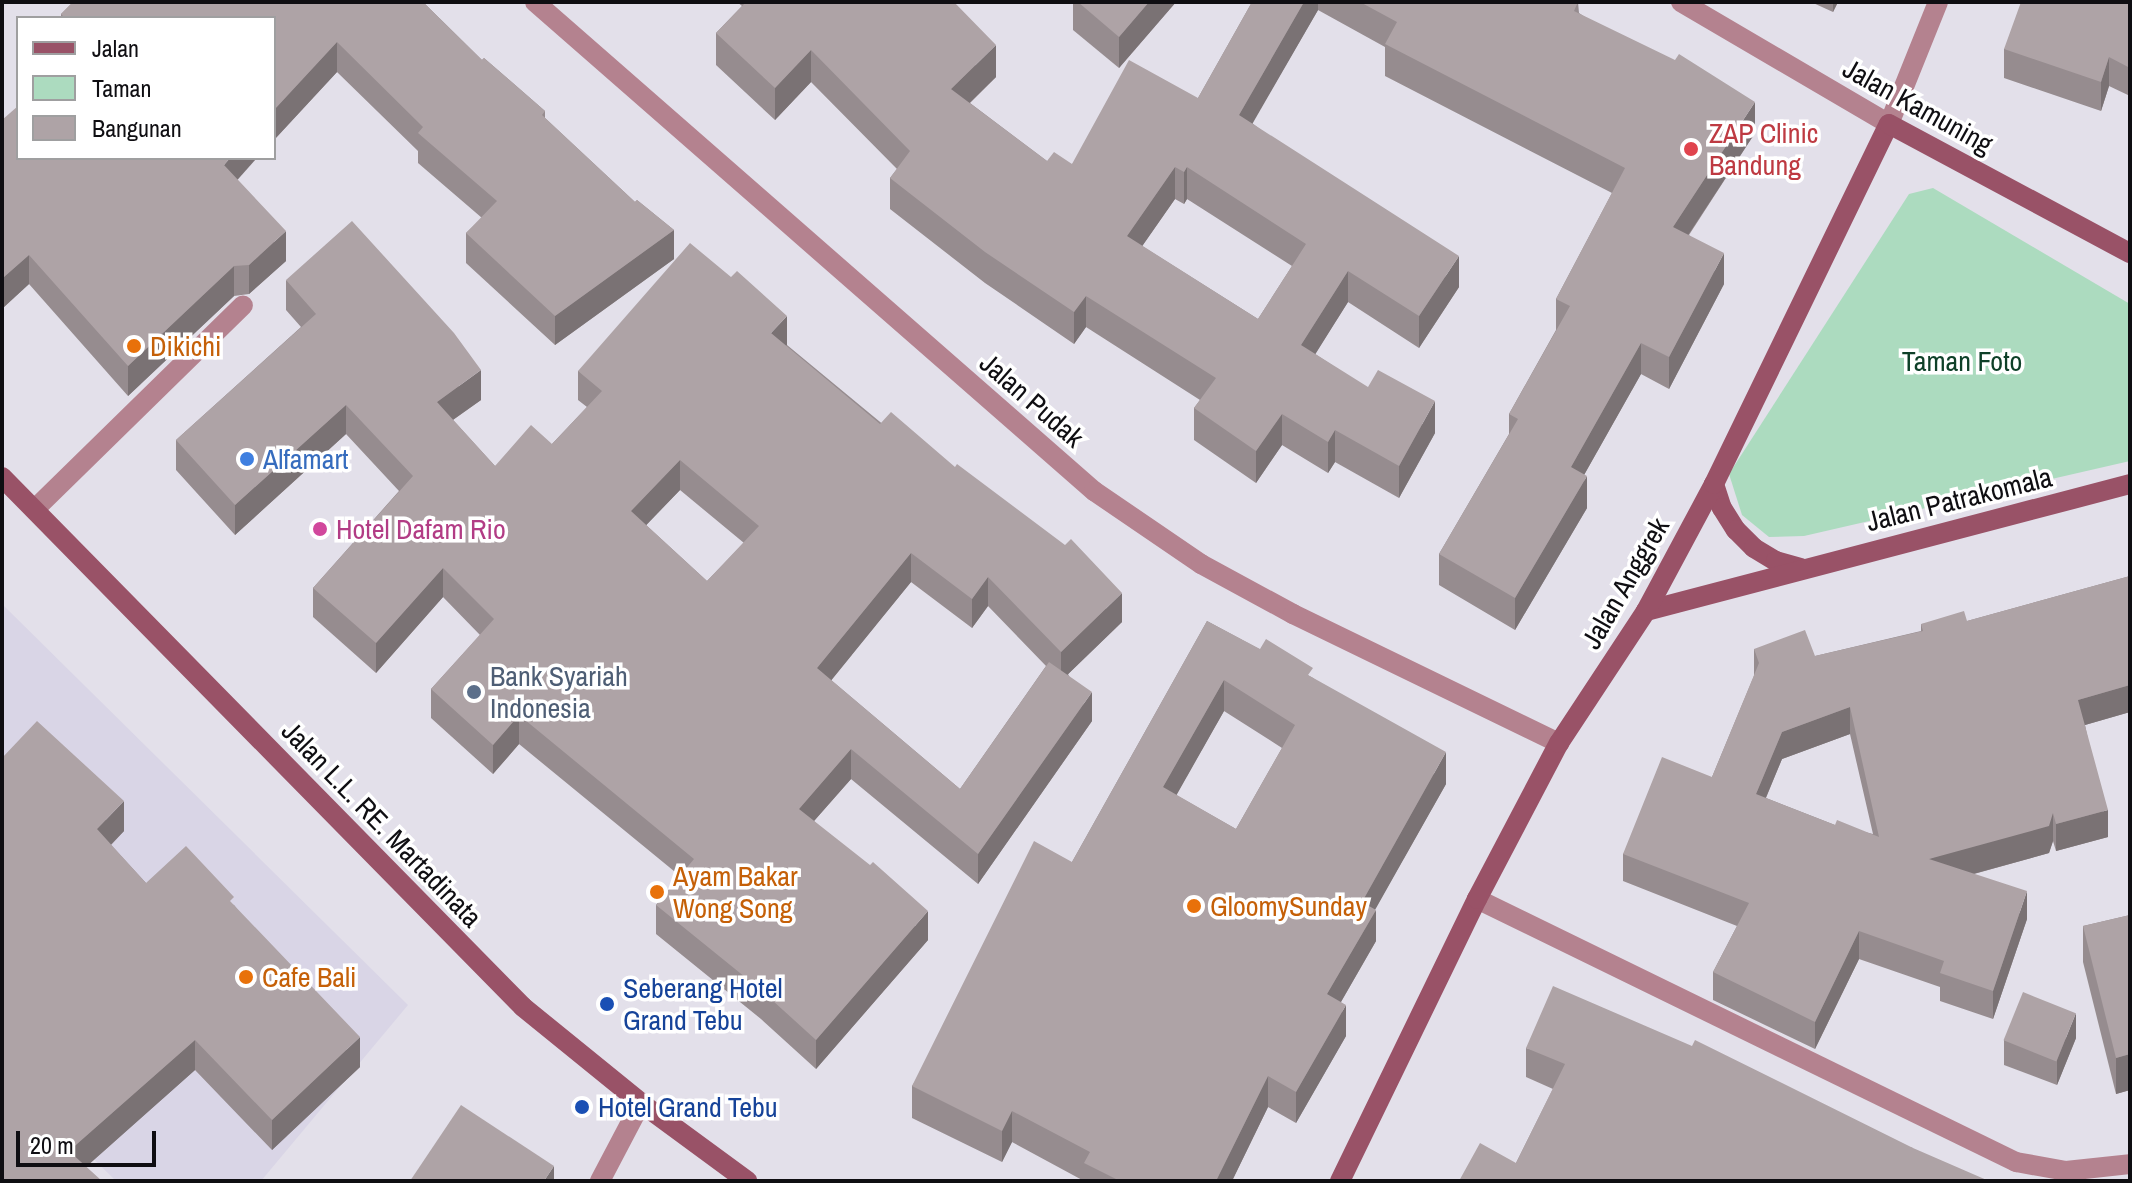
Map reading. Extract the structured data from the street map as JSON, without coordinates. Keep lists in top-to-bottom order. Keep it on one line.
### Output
{"streets":{"street":["Jalan Kamuning","Jalan Pudak","Jalan Patrakomala","Jalan Anggrek","Jalan L.L. RE. Martadinata"]},"crossings":[["Jalan Kamuning","Jalan Anggrek"],["Jalan Pudak","Jalan Anggrek"],["Jalan Patrakomala","Jalan Anggrek"]],"parks":["Taman Foto"],"places":["ZAP Clinic Bandung","Dikichi","Alfamart","Hotel Dafam Rio","Bank Syariah Indonesia","Ayam Bakar Wong Song","GloomySunday","Cafe Bali","Seberang Hotel Grand Tebu","Hotel Grand Tebu"],"legend":["Jalan","Taman","Bangunan"],"scale_bar":"20 m"}
